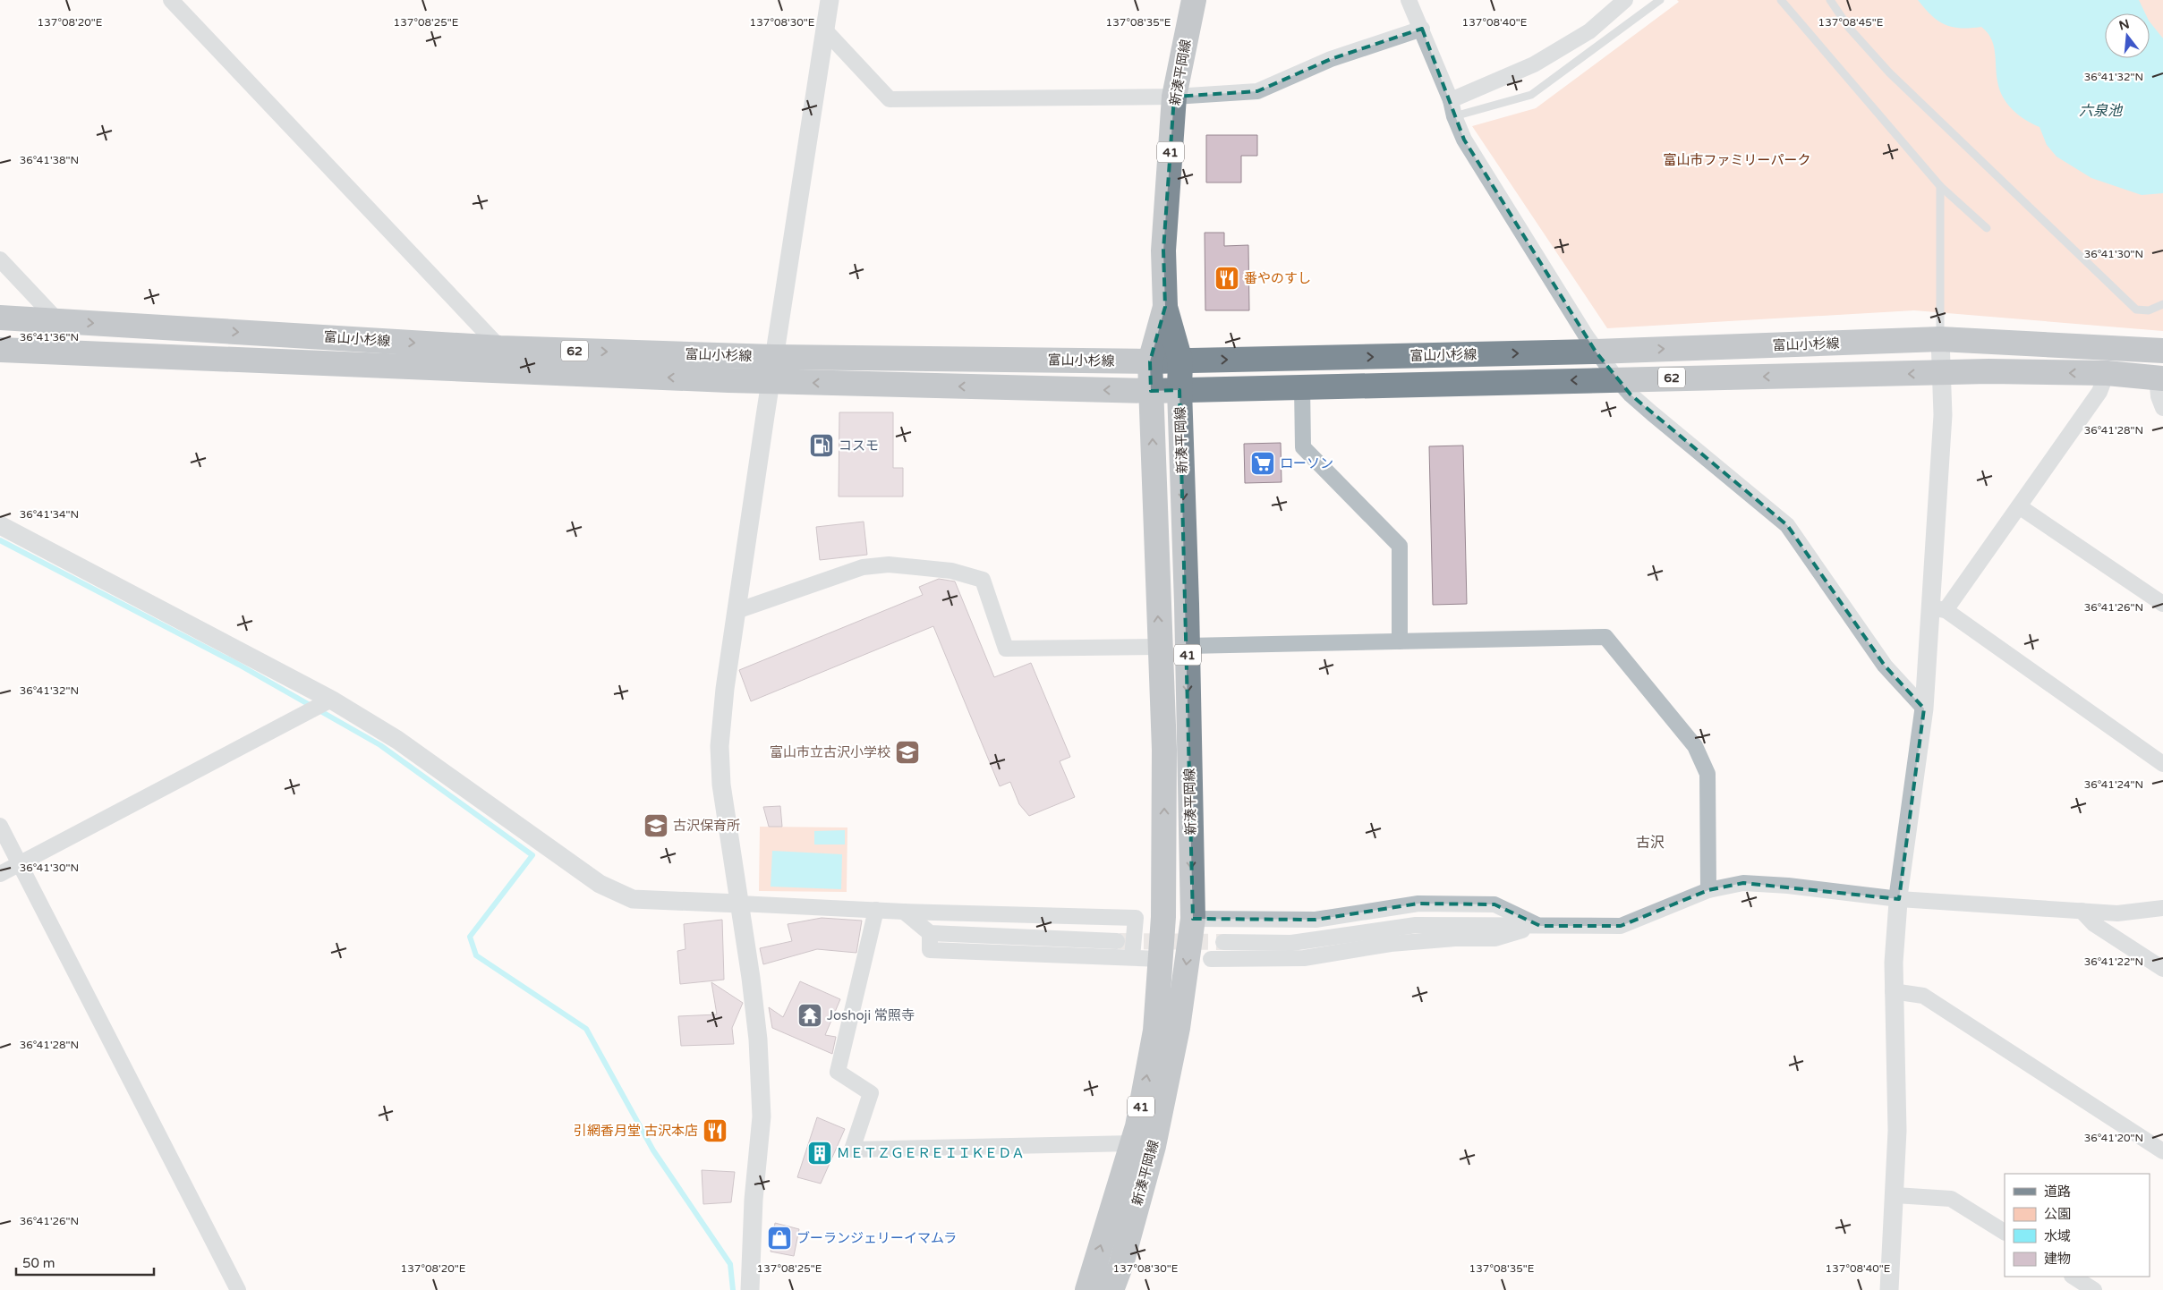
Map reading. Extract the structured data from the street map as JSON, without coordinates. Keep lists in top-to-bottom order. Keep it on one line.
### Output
{"streets":{"main road":["新湊平岡線","41","富山小杉線","62"]},"crossings":[["新湊平岡線","富山小杉線"]],"districts":["古沢"],"water":["六泉池"],"parks":["富山市ファミリーパーク"],"places":{"restaurant":["番やのすし","引網香月堂 古沢本店"],"fuel station":["コスモ"],"supermarket":["ローソン"],"school or university":["富山市立古沢小学校","古沢保育所"],"temple":["Joshoji 常照寺"],"building":["ＭＥＴＺＧＥＲＥＩＩＫＥＤＡ"],"shop":["ブーランジェリーイマムラ"]},"legend":["道路","公園","水域","建物"],"scale_bar":"50 m","north":"top","coordinates":["137°08'20\"E","137°08'25\"E","137°08'30\"E","137°08'35\"E","137°08'40\"E","137°08'45\"E","36°41'32\"N","36°41'38\"N","36°41'30\"N","36°41'36\"N","36°41'28\"N","36°41'34\"N","36°41'26\"N","36°41'24\"N","36°41'22\"N","36°41'20\"N"]}
